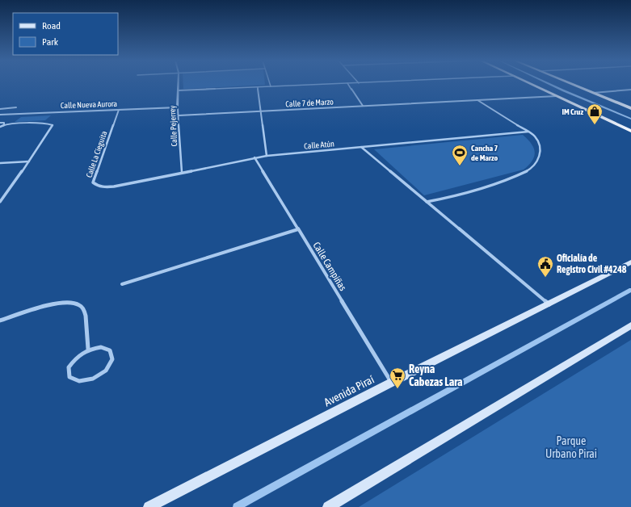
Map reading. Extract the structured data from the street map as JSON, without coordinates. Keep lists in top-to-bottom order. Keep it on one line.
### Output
{"streets":{"main road":["Avenida Piraí"],"street":["Calle 7 de Marzo","Calle Nueva Aurora","Calle Pejerrey","Calle Atún","Calle La Cieguita","Calle Campiñas"]},"crossings":[["Calle 7 de Marzo","Calle Pejerrey"],["Calle Nueva Aurora","Calle Pejerrey"],["Calle Nueva Aurora","Calle La Cieguita"],["Calle Pejerrey","Calle Atún"],["Calle Atún","Calle La Cieguita"],["Calle Atún","Calle Campiñas"],["Calle Campiñas","Avenida Piraí"]],"parks":["Parque Urbano Pirai"],"places":{"shop":["IM Cruz"],"sports":["Cancha 7 de Marzo"],"public building":["Oficialía de Registro Civil #4248"],"supermarket":["Reyna Cabezas Lara"]},"legend":["Road","Park"]}
